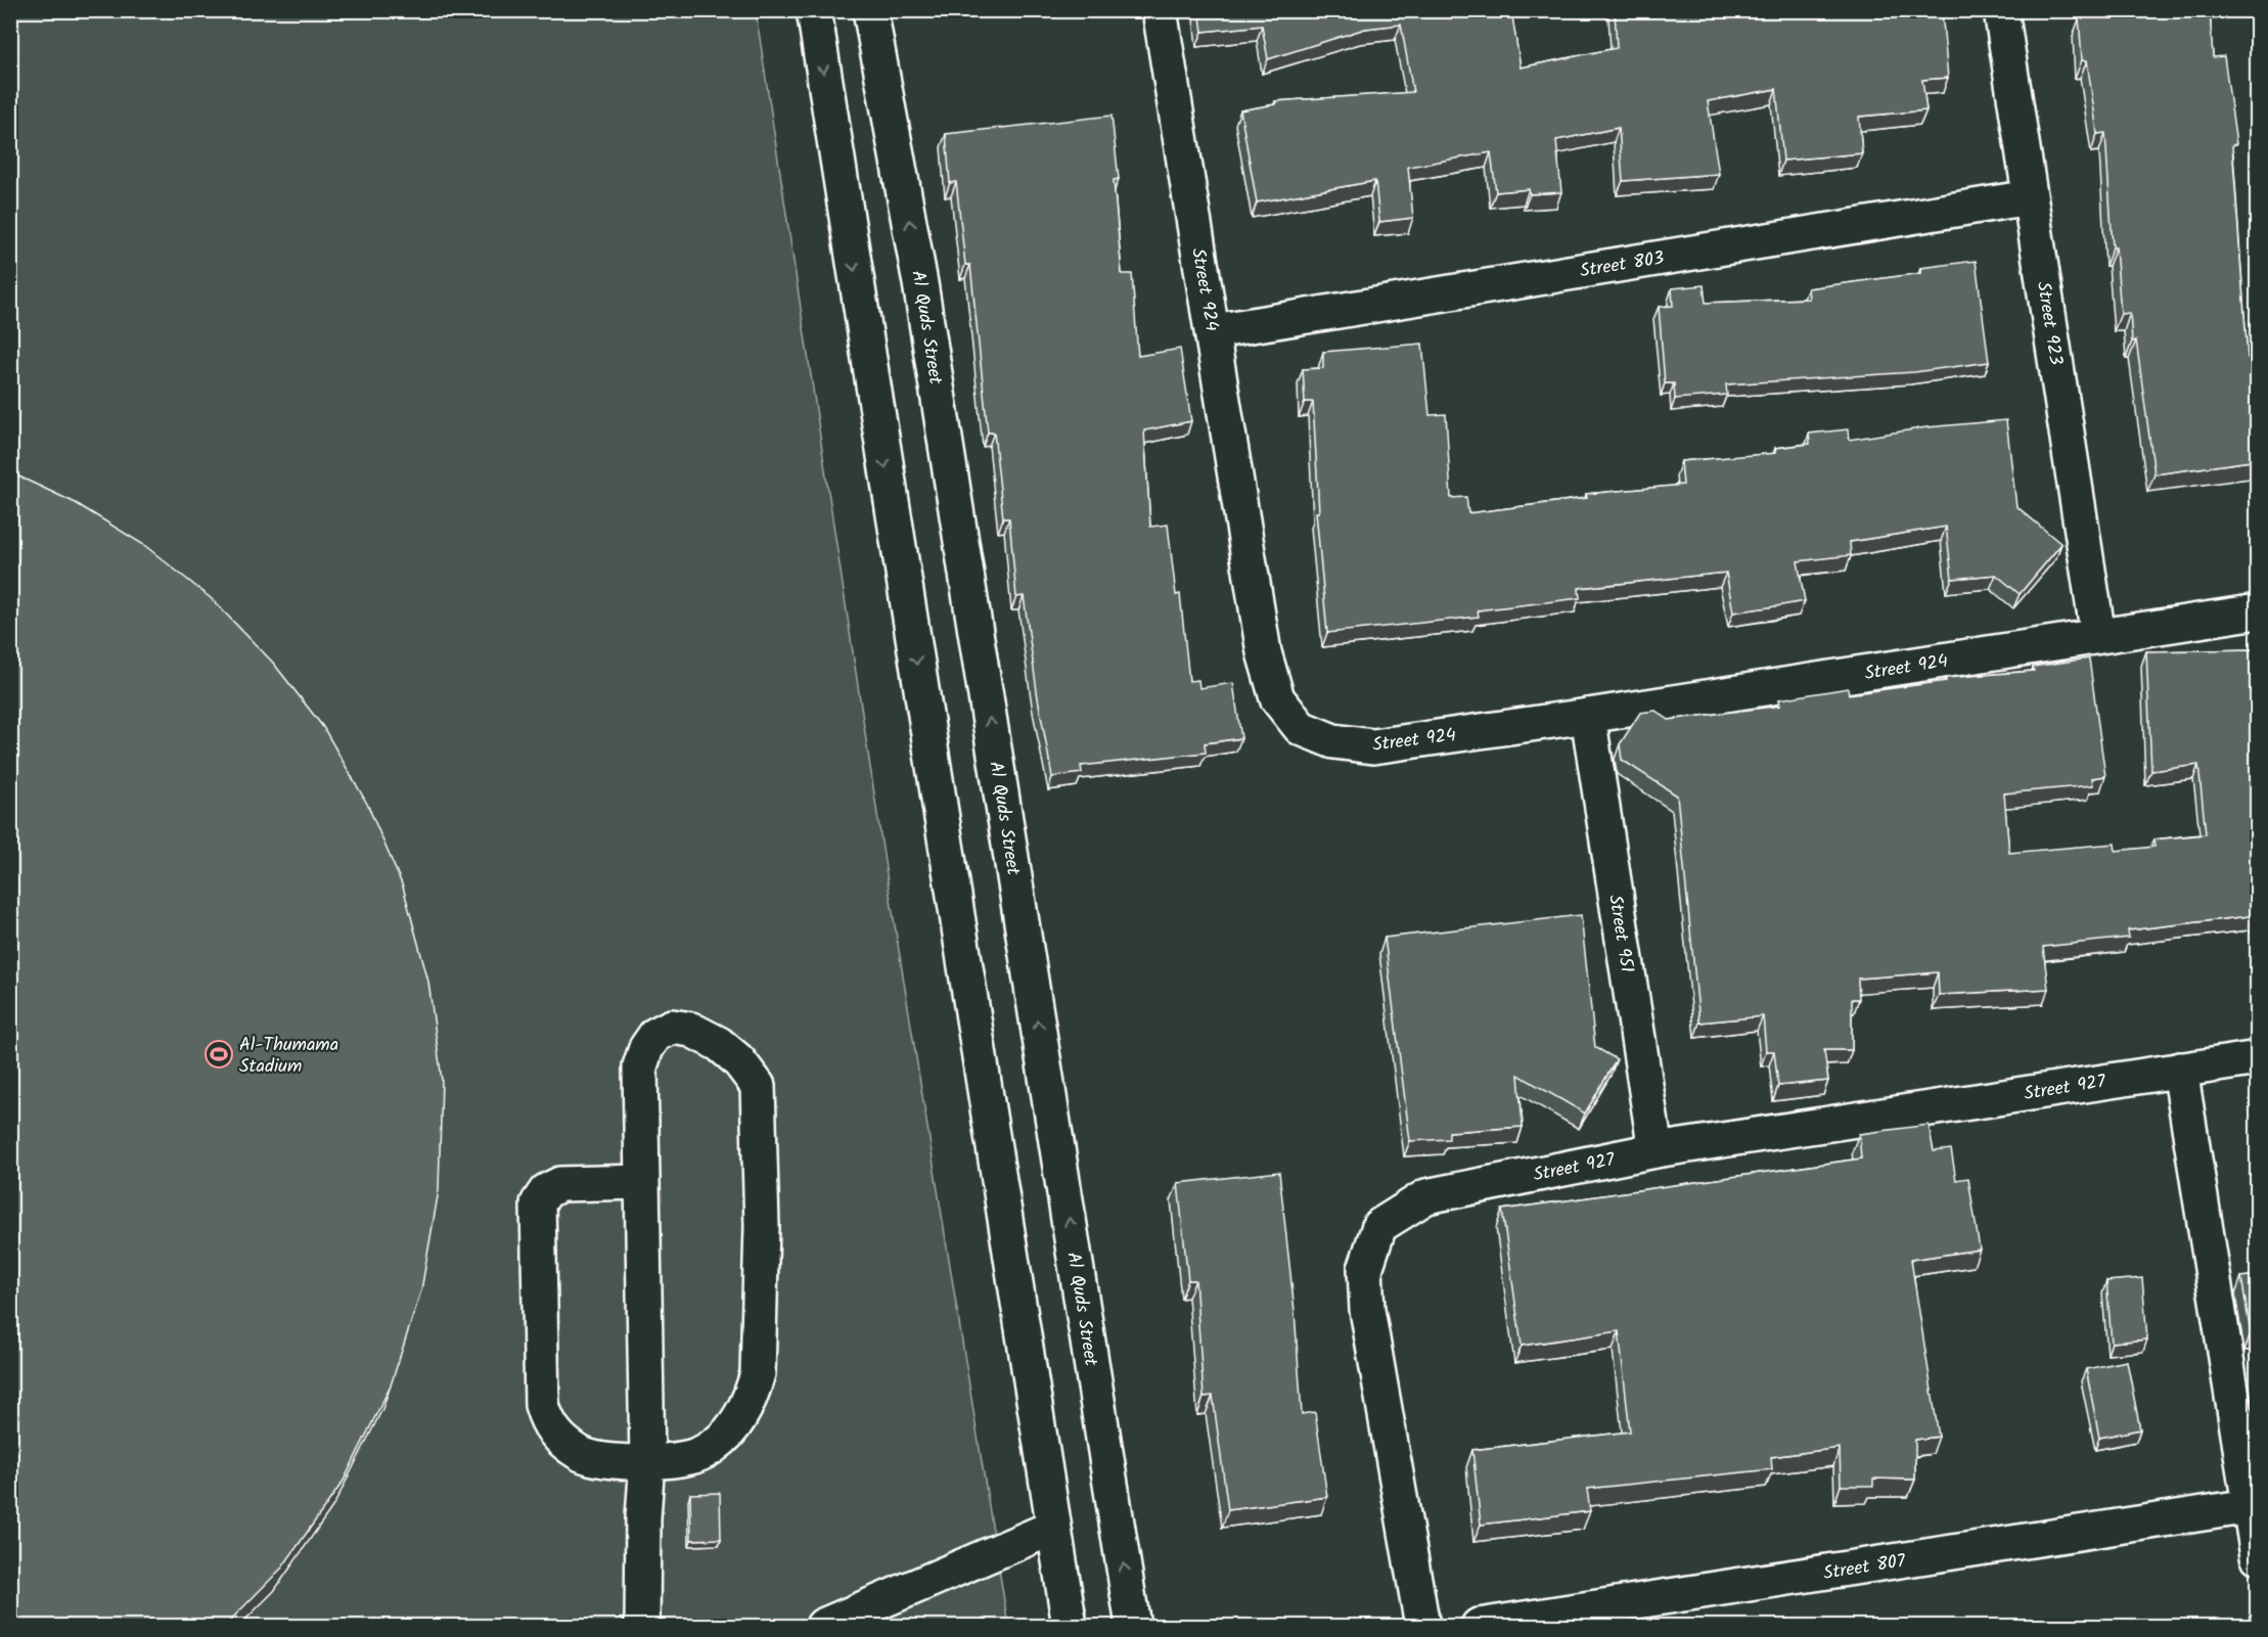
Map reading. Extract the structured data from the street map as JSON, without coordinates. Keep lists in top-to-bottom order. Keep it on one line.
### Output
{"streets":{"street":["Street 803","Street 924","Street 923","Al Quds Street","Street 951","Street 927","Street 807"]},"crossings":[["Street 803","Street 924"],["Street 803","Street 923"],["Street 924","Street 923"],["Street 924","Street 951"],["Street 951","Street 927"]],"places":{"sports":["Al-Thumama Stadium"]}}
